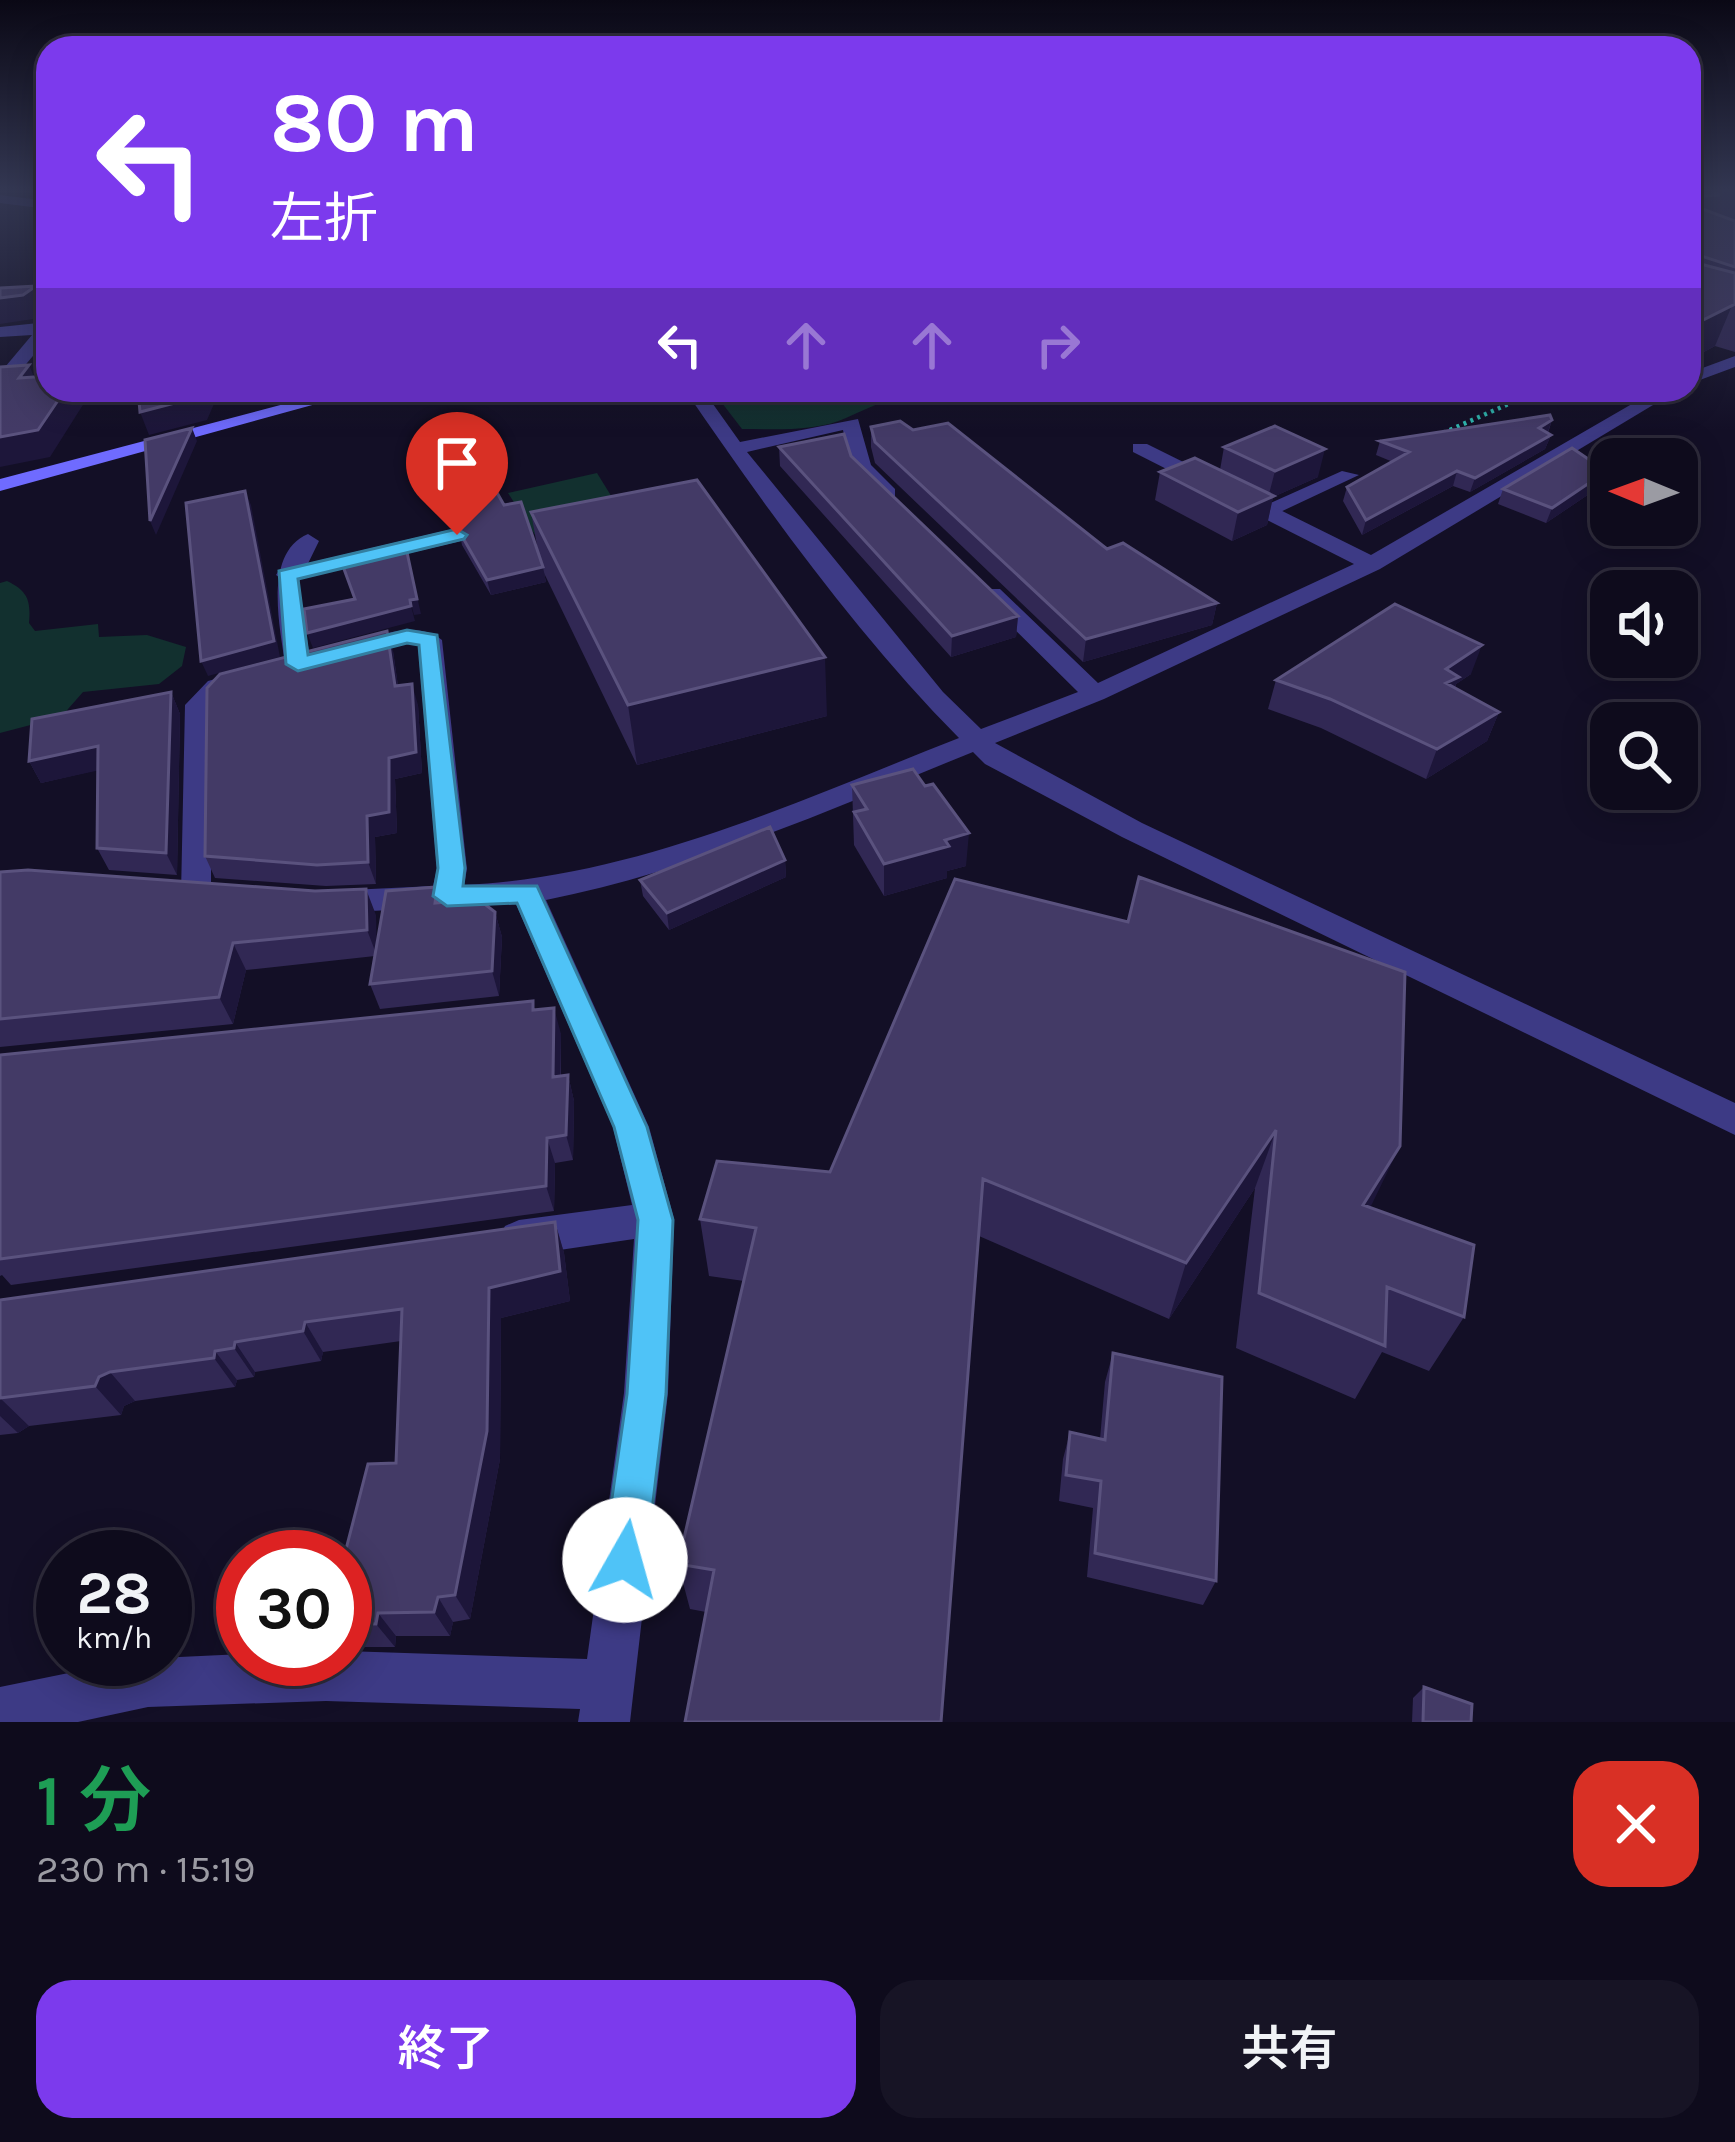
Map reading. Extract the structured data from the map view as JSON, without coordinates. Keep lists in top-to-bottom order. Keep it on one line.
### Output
{"north":"left","page":{"turn":["80 m","左折"],"speed":"28 km/h","limit":"30","heading":["1 分","230 m · 15:19"],"buttons":["終了","共有"]}}
